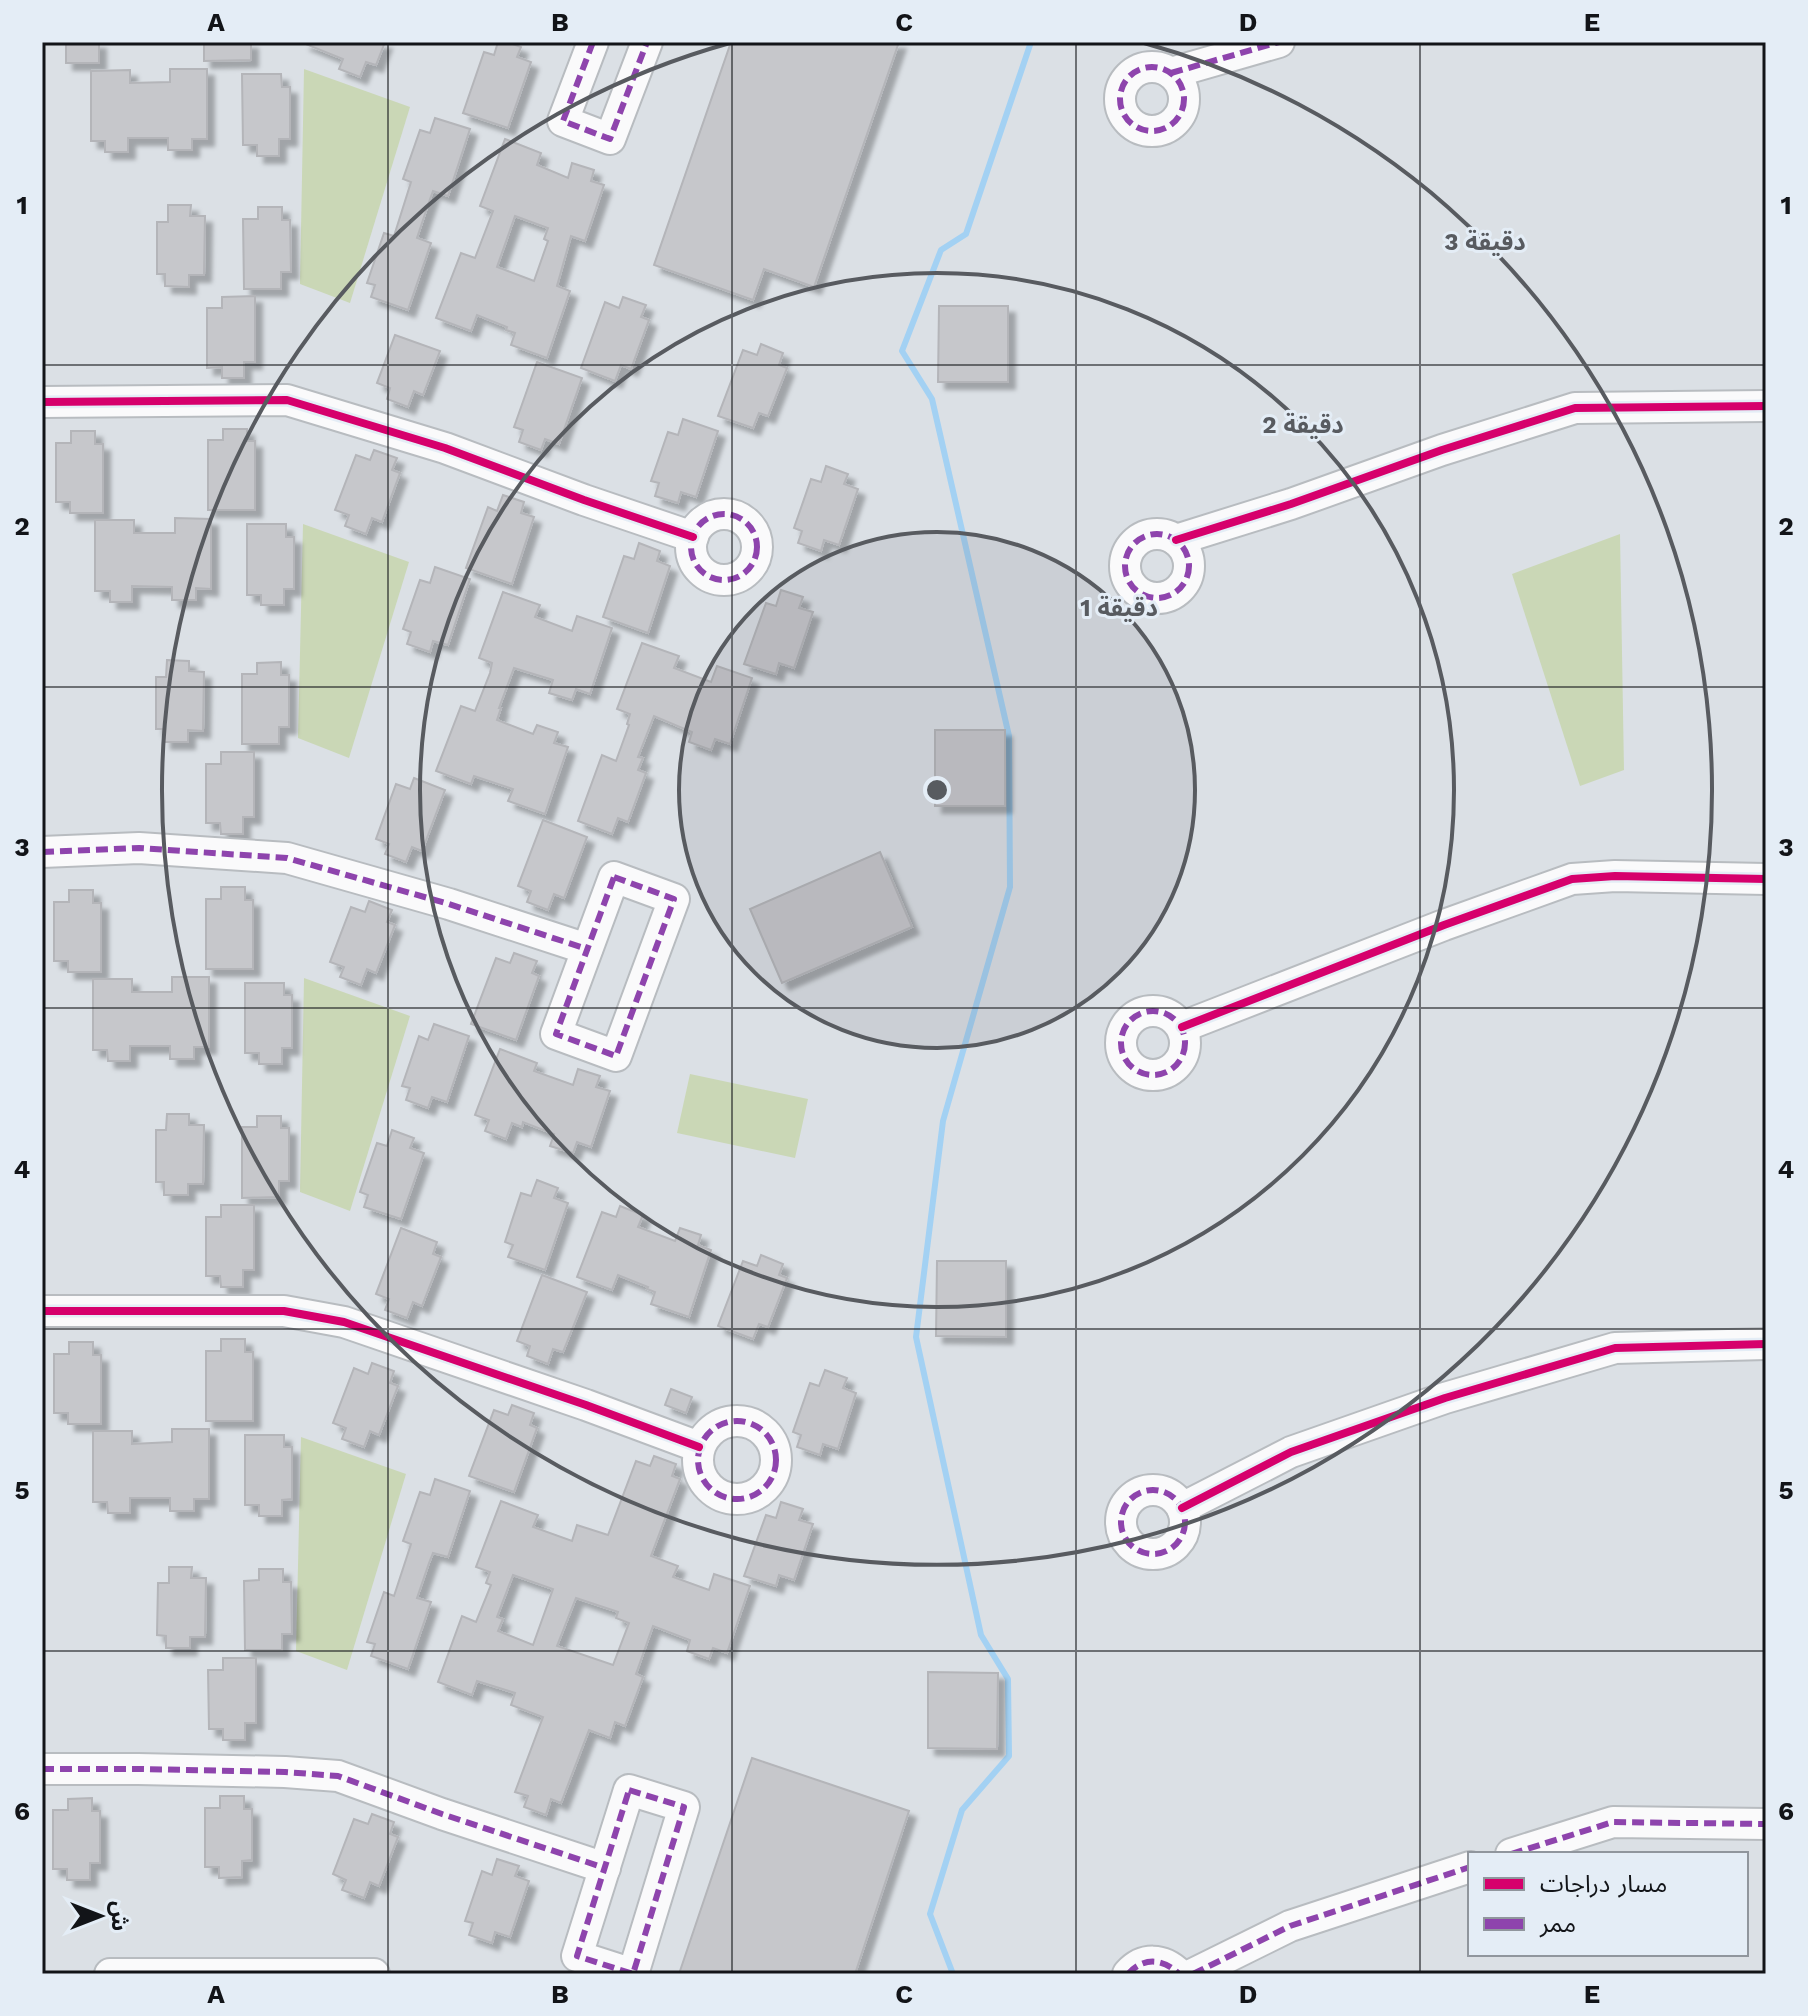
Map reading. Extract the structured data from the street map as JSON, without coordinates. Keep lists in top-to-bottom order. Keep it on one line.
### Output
{"legend":["مسار دراجات","ممر"],"north":"right","grid":{"columns":["A","B","C","D","E"],"rows":["1","2","3","4","5","6"]},"rings":["3 دقيقة","2 دقيقة","1 دقيقة"]}
